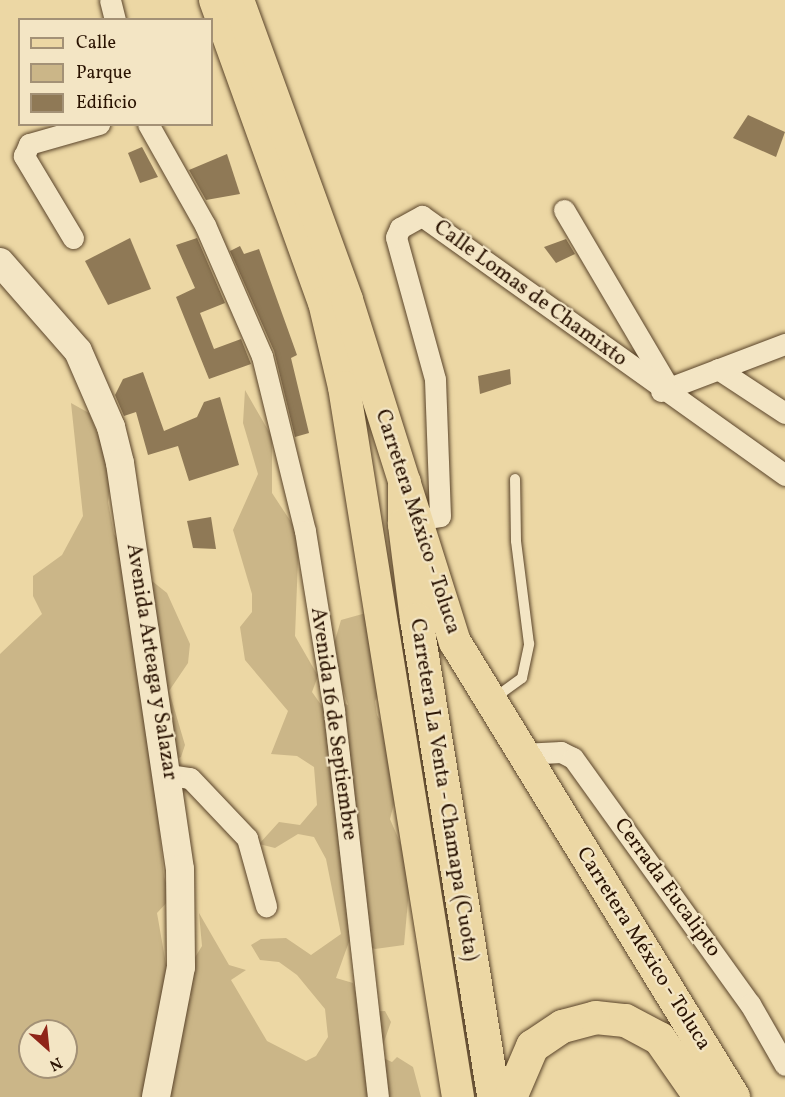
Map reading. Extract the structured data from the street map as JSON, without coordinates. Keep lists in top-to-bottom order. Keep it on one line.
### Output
{"streets":{"highway":["Carretera La Venta - Chamapa (Cuota)"],"main road":["Carretera México - Toluca"],"street":["Calle Lomas de Chamixto","Avenida Arteaga y Salazar","Avenida 16 de Septiembre","Cerrada Eucalipto"]},"crossings":[["Calle Lomas de Chamixto","Carretera México - Toluca"],["Carretera México - Toluca","Carretera La Venta - Chamapa (Cuota)"],["Carretera México - Toluca","Cerrada Eucalipto"]],"legend":["Calle","Parque","Edificio"],"north":"bottom right"}
